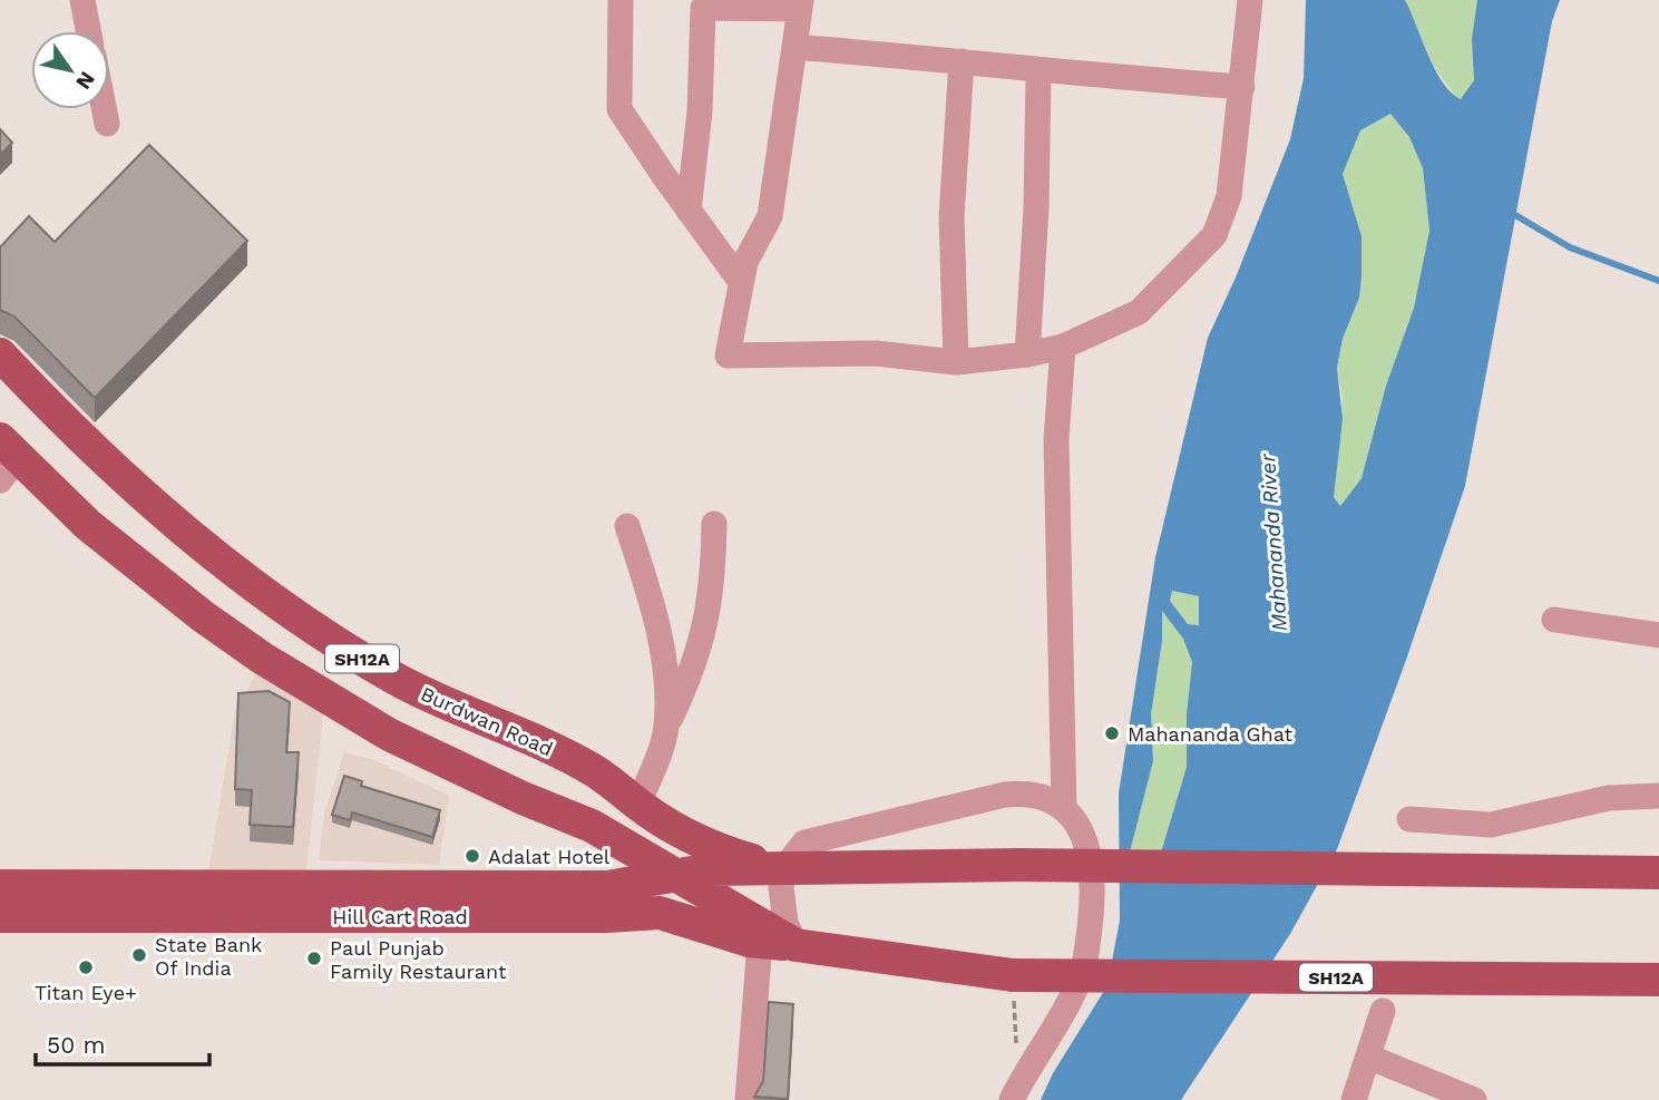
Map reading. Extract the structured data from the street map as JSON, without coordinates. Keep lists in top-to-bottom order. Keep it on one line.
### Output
{"streets":{"main road":["SH12A","Burdwan Road","Hill Cart Road"]},"crossings":[["SH12A","Hill Cart Road"],["Burdwan Road","Hill Cart Road"]],"water":["Mahananda River"],"places":["Mahananda Ghat","Adalat Hotel","State Bank Of India","Paul Punjab Family Restaurant","Titan Eye+"],"scale_bar":"50 m","north":"bottom right"}
